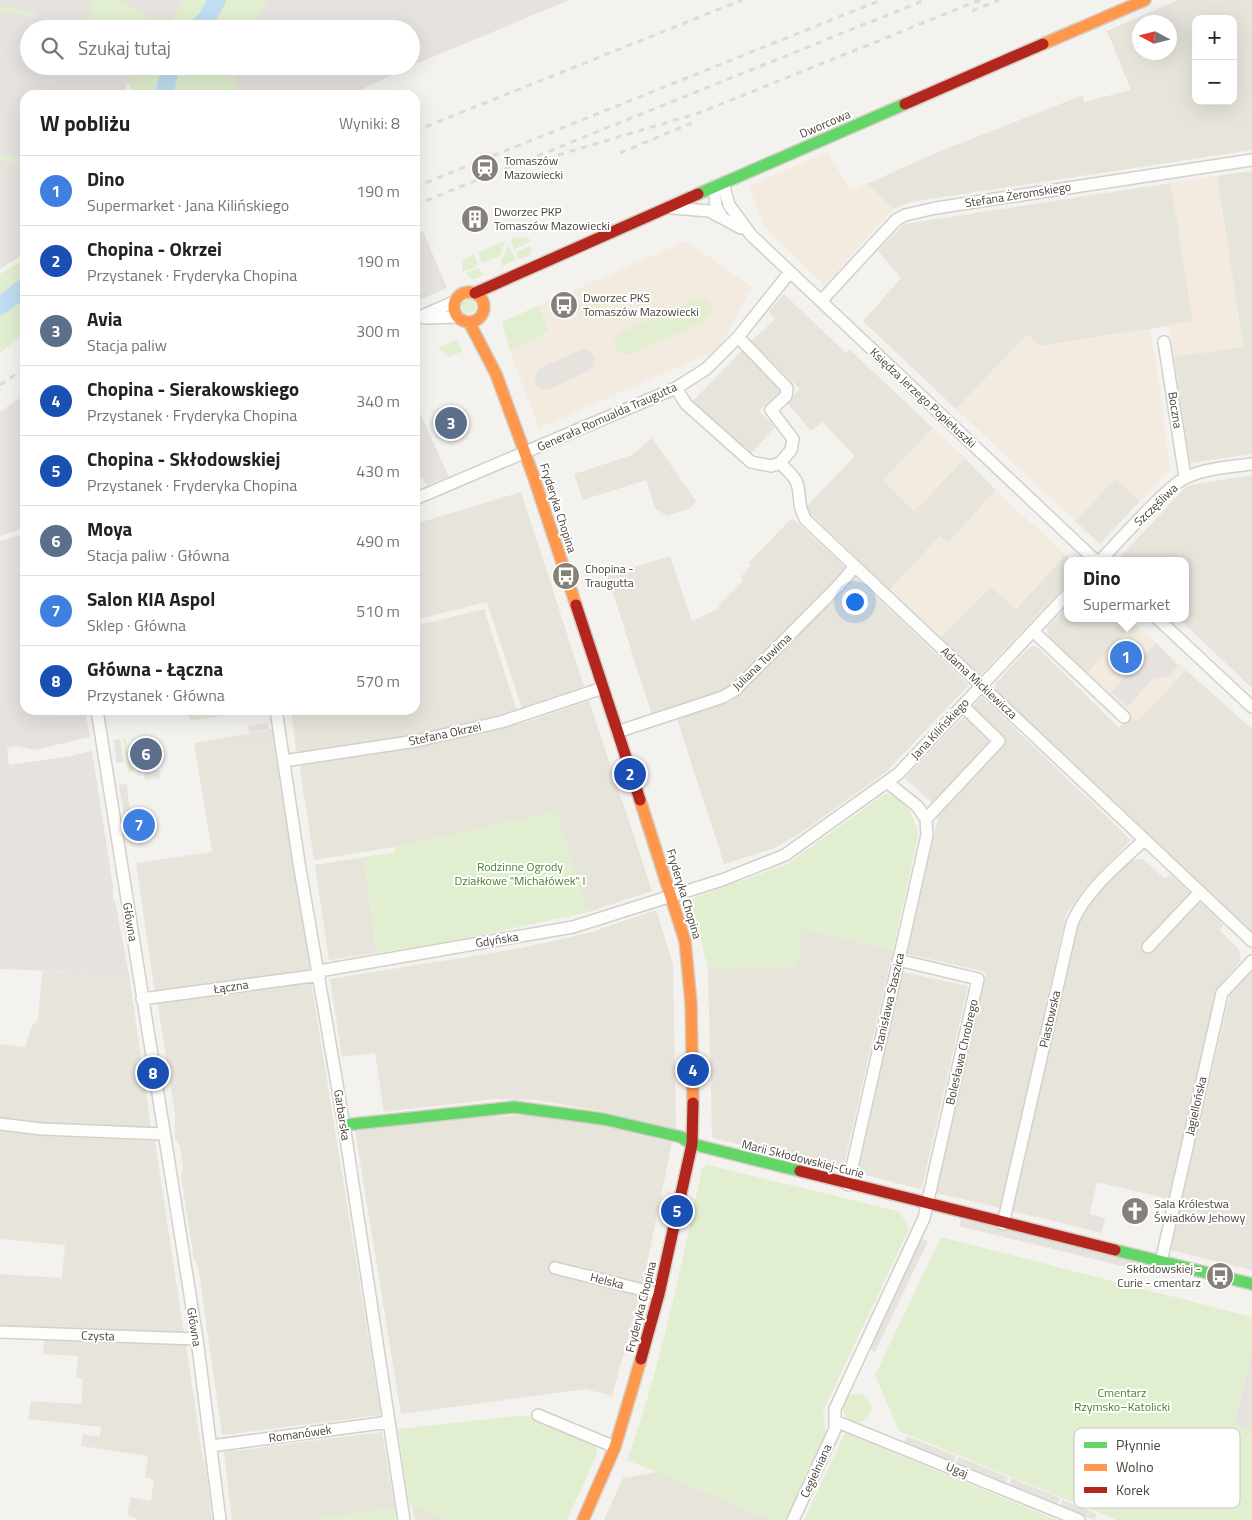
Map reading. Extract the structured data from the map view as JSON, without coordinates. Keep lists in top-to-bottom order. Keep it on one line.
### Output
{"streets":{"street":["Dworcowa","Stefana Żeromskiego","Księdza Jerzego Popiełuszki","Boczna","Generała Romualda Traugutta","Szczęśliwa","Fryderyka Chopina","Juliana Tuwima","Adama Mickiewicza","Jana Kilińskiego","Stefana Okrzei","Główna","Gdyńska","Łączna","Stanisława Staszica","Piastowska","Bolesława Chrobrego","Jagiellońska","Garbarska","Marii Skłodowskiej-Curie","Helska","Czysta","Romanówek","Ugaj","Cegielniana"]},"crossings":[["Dworcowa","Księdza Jerzego Popiełuszki"],["Dworcowa","Fryderyka Chopina"],["Stefana Żeromskiego","Księdza Jerzego Popiełuszki"],["Księdza Jerzego Popiełuszki","Generała Romualda Traugutta"],["Boczna","Szczęśliwa"],["Generała Romualda Traugutta","Fryderyka Chopina"],["Fryderyka Chopina","Juliana Tuwima"],["Fryderyka Chopina","Jana Kilińskiego"],["Fryderyka Chopina","Stefana Okrzei"],["Fryderyka Chopina","Gdyńska"],["Fryderyka Chopina","Marii Skłodowskiej-Curie"],["Fryderyka Chopina","Helska"],["Juliana Tuwima","Adama Mickiewicza"],["Adama Mickiewicza","Jana Kilińskiego"],["Adama Mickiewicza","Piastowska"],["Jana Kilińskiego","Gdyńska"],["Stefana Okrzei","Garbarska"],["Główna","Łączna"],["Główna","Czysta"],["Główna","Romanówek"],["Gdyńska","Łączna"],["Gdyńska","Garbarska"],["Łączna","Garbarska"],["Stanisława Staszica","Bolesława Chrobrego"],["Stanisława Staszica","Marii Skłodowskiej-Curie"],["Piastowska","Marii Skłodowskiej-Curie"],["Bolesława Chrobrego","Marii Skłodowskiej-Curie"],["Bolesława Chrobrego","Cegielniana"],["Jagiellońska","Marii Skłodowskiej-Curie"],["Garbarska","Marii Skłodowskiej-Curie"],["Garbarska","Romanówek"],["Marii Skłodowskiej-Curie","Cegielniana"],["Ugaj","Cegielniana"]],"parks":["Rodzinne Ogrody Działkowe \"Michałówek\" I","Cmentarz Rzymsko–Katolicki"],"places":{"station":["Tomaszów Mazowiecki"],"building":["Dworzec PKP Tomaszów Mazowiecki"],"bus stop":["Dworzec PKS Tomaszów Mazowiecki","Chopina - Traugutta","Skłodowskiej - Curie - cmentarz"],"church":["Sala Królestwa Świadków Jehowy"]},"legend":["Płynnie","Wolno","Korek"],"north":"left","page":{"map_buttons":["+","−"],"search":"Szukaj tutaj","heading":["W pobliżu","Wyniki: 8"],"list":[{"mark":"1","name":"Dino","note":"Supermarket · Jana Kilińskiego","value":"190 m"},{"mark":"2","name":"Chopina - Okrzei","note":"Przystanek · Fryderyka Chopina","value":"190 m"},{"mark":"3","name":"Avia","note":"Stacja paliw","value":"300 m"},{"mark":"4","name":"Chopina - Sierakowskiego","note":"Przystanek · Fryderyka Chopina","value":"340 m"},{"mark":"5","name":"Chopina - Skłodowskiej","note":"Przystanek · Fryderyka Chopina","value":"430 m"},{"mark":"6","name":"Moya","note":"Stacja paliw · Główna","value":"490 m"},{"mark":"7","name":"Salon KIA Aspol","note":"Sklep · Główna","value":"510 m"},{"mark":"8","name":"Główna - Łączna","note":"Przystanek · Główna","value":"570 m"}],"pins":["3","1","6","2","7","4","8","5"],"popup":["Dino","Supermarket"]}}
